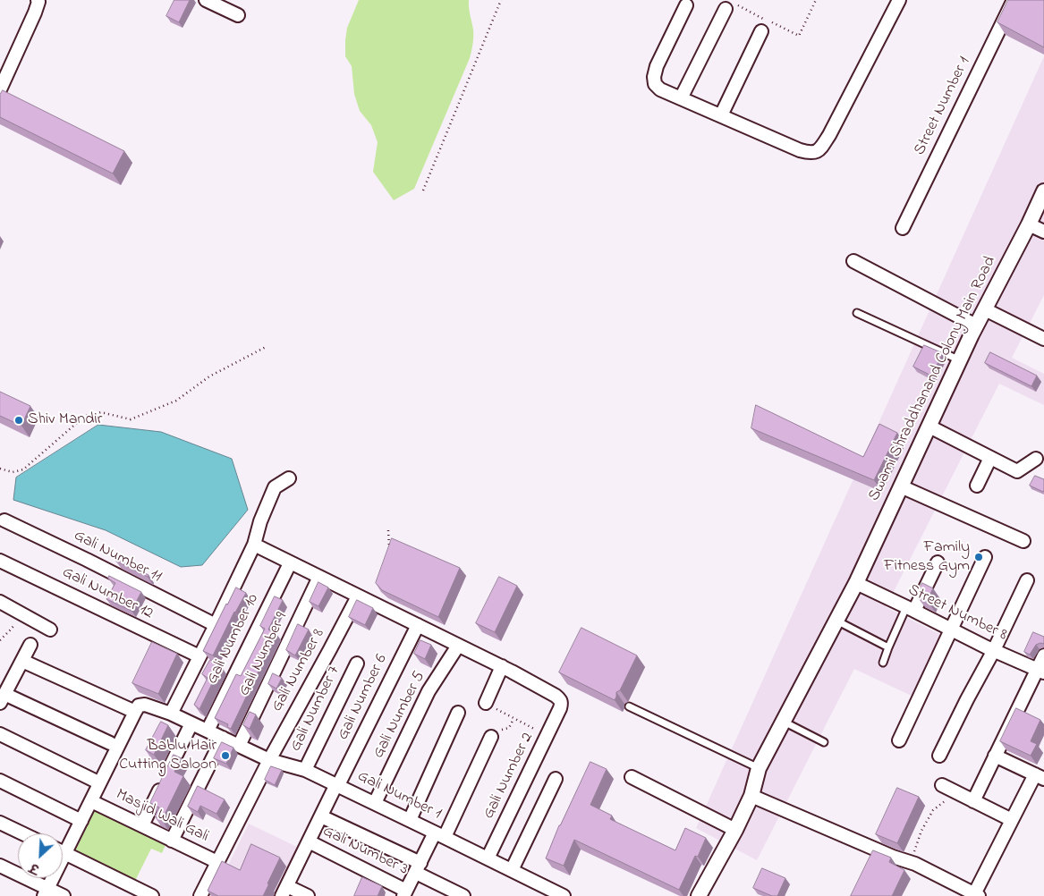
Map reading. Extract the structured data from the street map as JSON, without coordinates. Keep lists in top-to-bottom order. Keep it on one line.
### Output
{"streets":{"street":["Street Number 1","Swami Shraddhanand Colony Main Road","Gali Number 11","Gali Number 12","Street Number 8","Gali Number 10","Gali Number 9","Gali Number 8","Gali Number 6","Gali Number 7","Gali Number 5","Gali Number 2","Gali Number 1","Masjid Wali Gali","Gali Number 3"]},"crossings":[["Swami Shraddhanand Colony Main Road","Street Number 8"],["Gali Number 10","Gali Number 1"],["Gali Number 9","Gali Number 1"],["Gali Number 8","Gali Number 1"],["Gali Number 8","Masjid Wali Gali"],["Gali Number 6","Gali Number 1"],["Gali Number 6","Gali Number 3"],["Gali Number 7","Gali Number 1"],["Gali Number 5","Gali Number 1"],["Gali Number 2","Gali Number 1"]],"places":["Shiv Mandir","Family Fitness Gym","Bablu Hair Cutting Saloon"],"north":"bottom left"}
